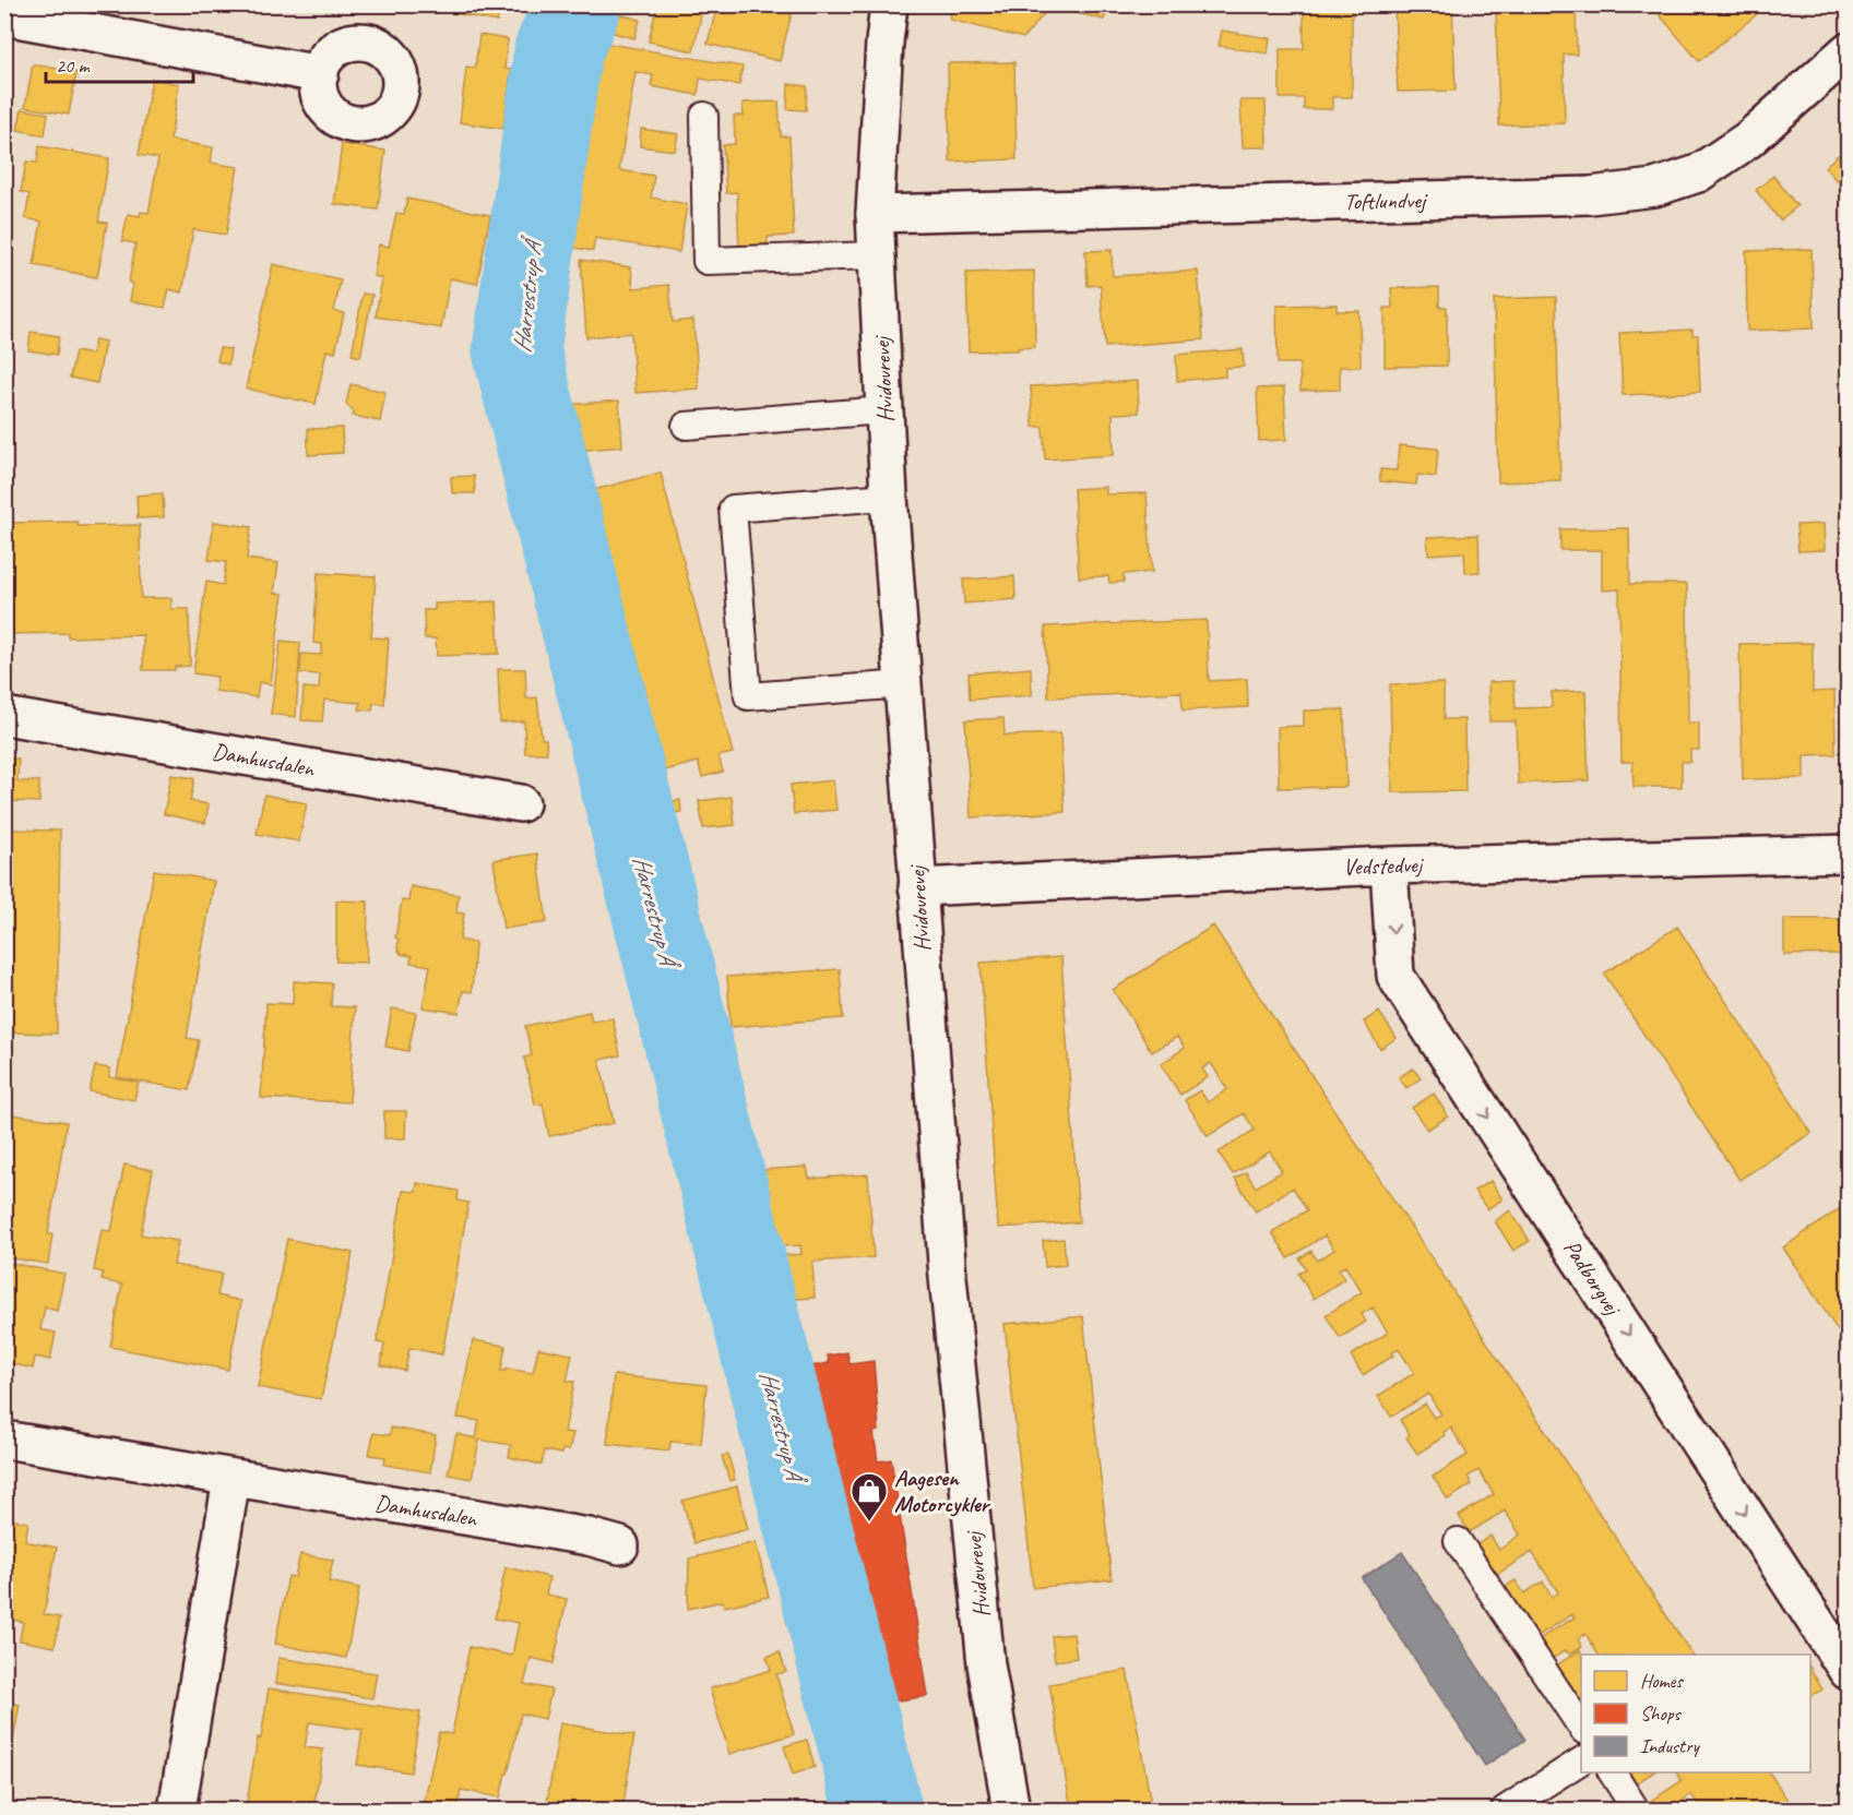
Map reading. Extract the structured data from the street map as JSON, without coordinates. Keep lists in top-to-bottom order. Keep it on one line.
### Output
{"streets":{"street":["Toftlundvej","Hvidovrevej","Damhusdalen","Vedstedvej","Padborgvej"]},"crossings":[["Toftlundvej","Hvidovrevej"],["Hvidovrevej","Vedstedvej"],["Vedstedvej","Padborgvej"]],"one_way":["Padborgvej"],"water":["Harrestrup Å"],"places":{"shop":["Aagesen Motorcykler"]},"legend":["Homes","Shops","Industry"],"scale_bar":"20 m"}
